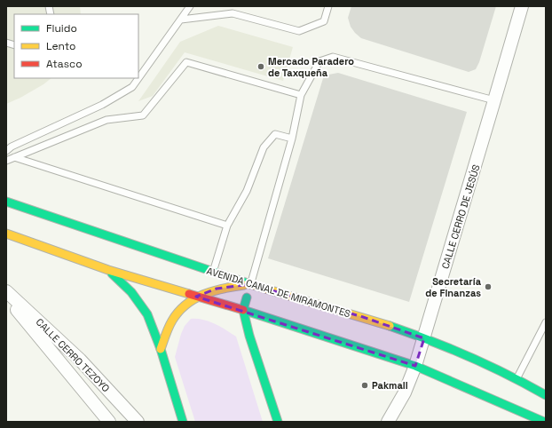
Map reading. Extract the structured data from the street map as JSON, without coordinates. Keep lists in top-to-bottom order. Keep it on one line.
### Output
{"streets":{"main road":["AVENIDA CANAL DE MIRAMONTES"],"street":["CALLE CERRO DE JESÚS","CALLE CERRO TEZOYO"]},"crossings":[["CALLE CERRO DE JESÚS","AVENIDA CANAL DE MIRAMONTES"]],"places":["Mercado Paradero de Taxqueña","Secretaría de Finanzas","Pakmail"],"legend":["Fluido","Lento","Atasco"]}
